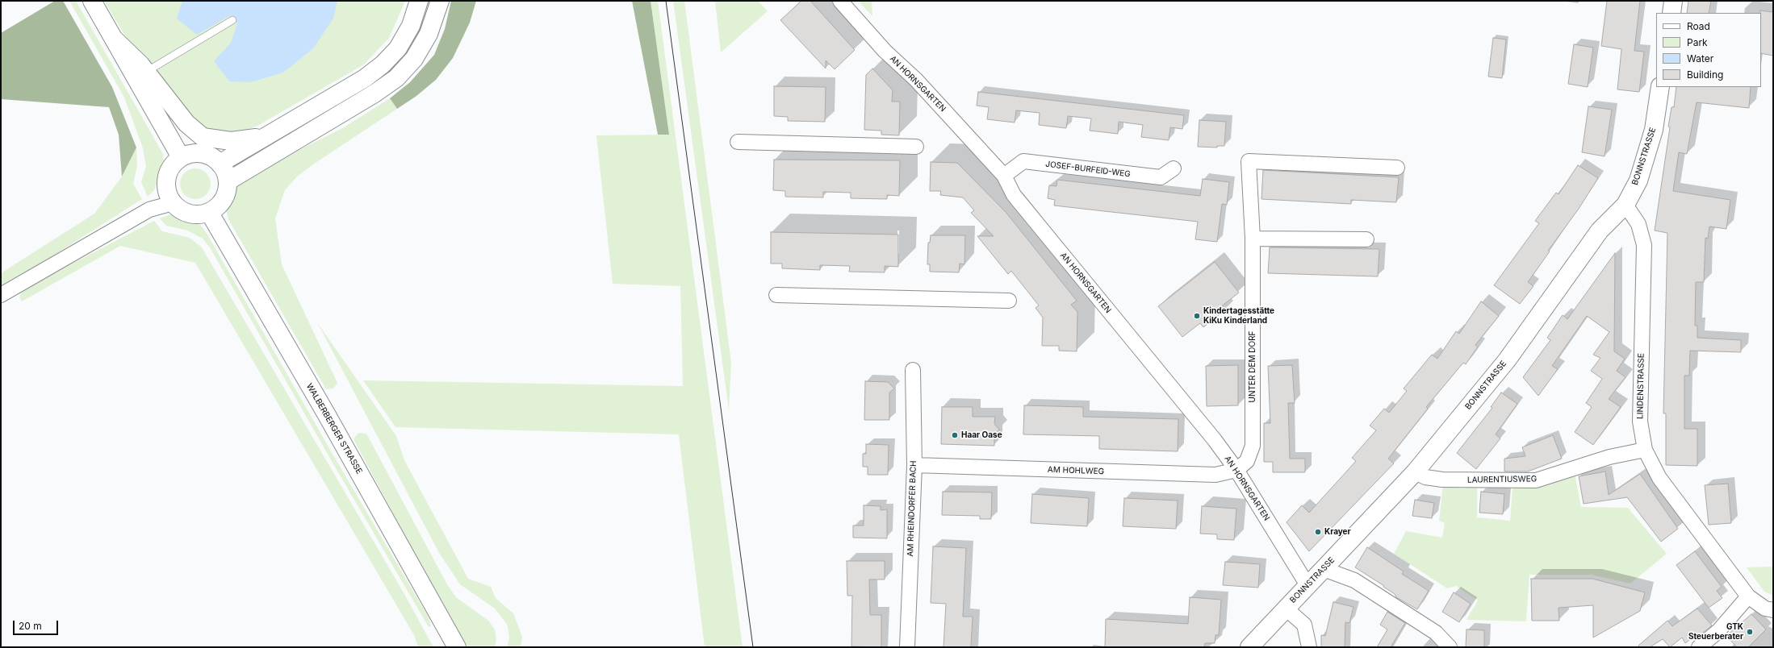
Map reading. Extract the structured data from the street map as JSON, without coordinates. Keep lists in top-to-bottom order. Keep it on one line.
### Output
{"streets":{"main road":["BONNSTRASSE","WALBERBERGER STRASSE"],"street":["AN HORNSGARTEN","JOSEF-BURFEID-WEG","UNTER DEM DORF","LINDENSTRASSE","AM HOHLWEG","LAURENTIUSWEG","AM RHEINDORFER BACH"]},"crossings":[["AN HORNSGARTEN","BONNSTRASSE"],["AN HORNSGARTEN","JOSEF-BURFEID-WEG"],["AN HORNSGARTEN","UNTER DEM DORF"],["AN HORNSGARTEN","AM HOHLWEG"],["BONNSTRASSE","LINDENSTRASSE"],["BONNSTRASSE","LAURENTIUSWEG"],["UNTER DEM DORF","AM HOHLWEG"],["LINDENSTRASSE","LAURENTIUSWEG"],["AM HOHLWEG","AM RHEINDORFER BACH"]],"places":["Kindertagesstätte KiKu Kinderland","Haar Oase","Krayer","GTK Steuerberater"],"legend":["Road","Park","Water","Building"],"scale_bar":"20 m"}
